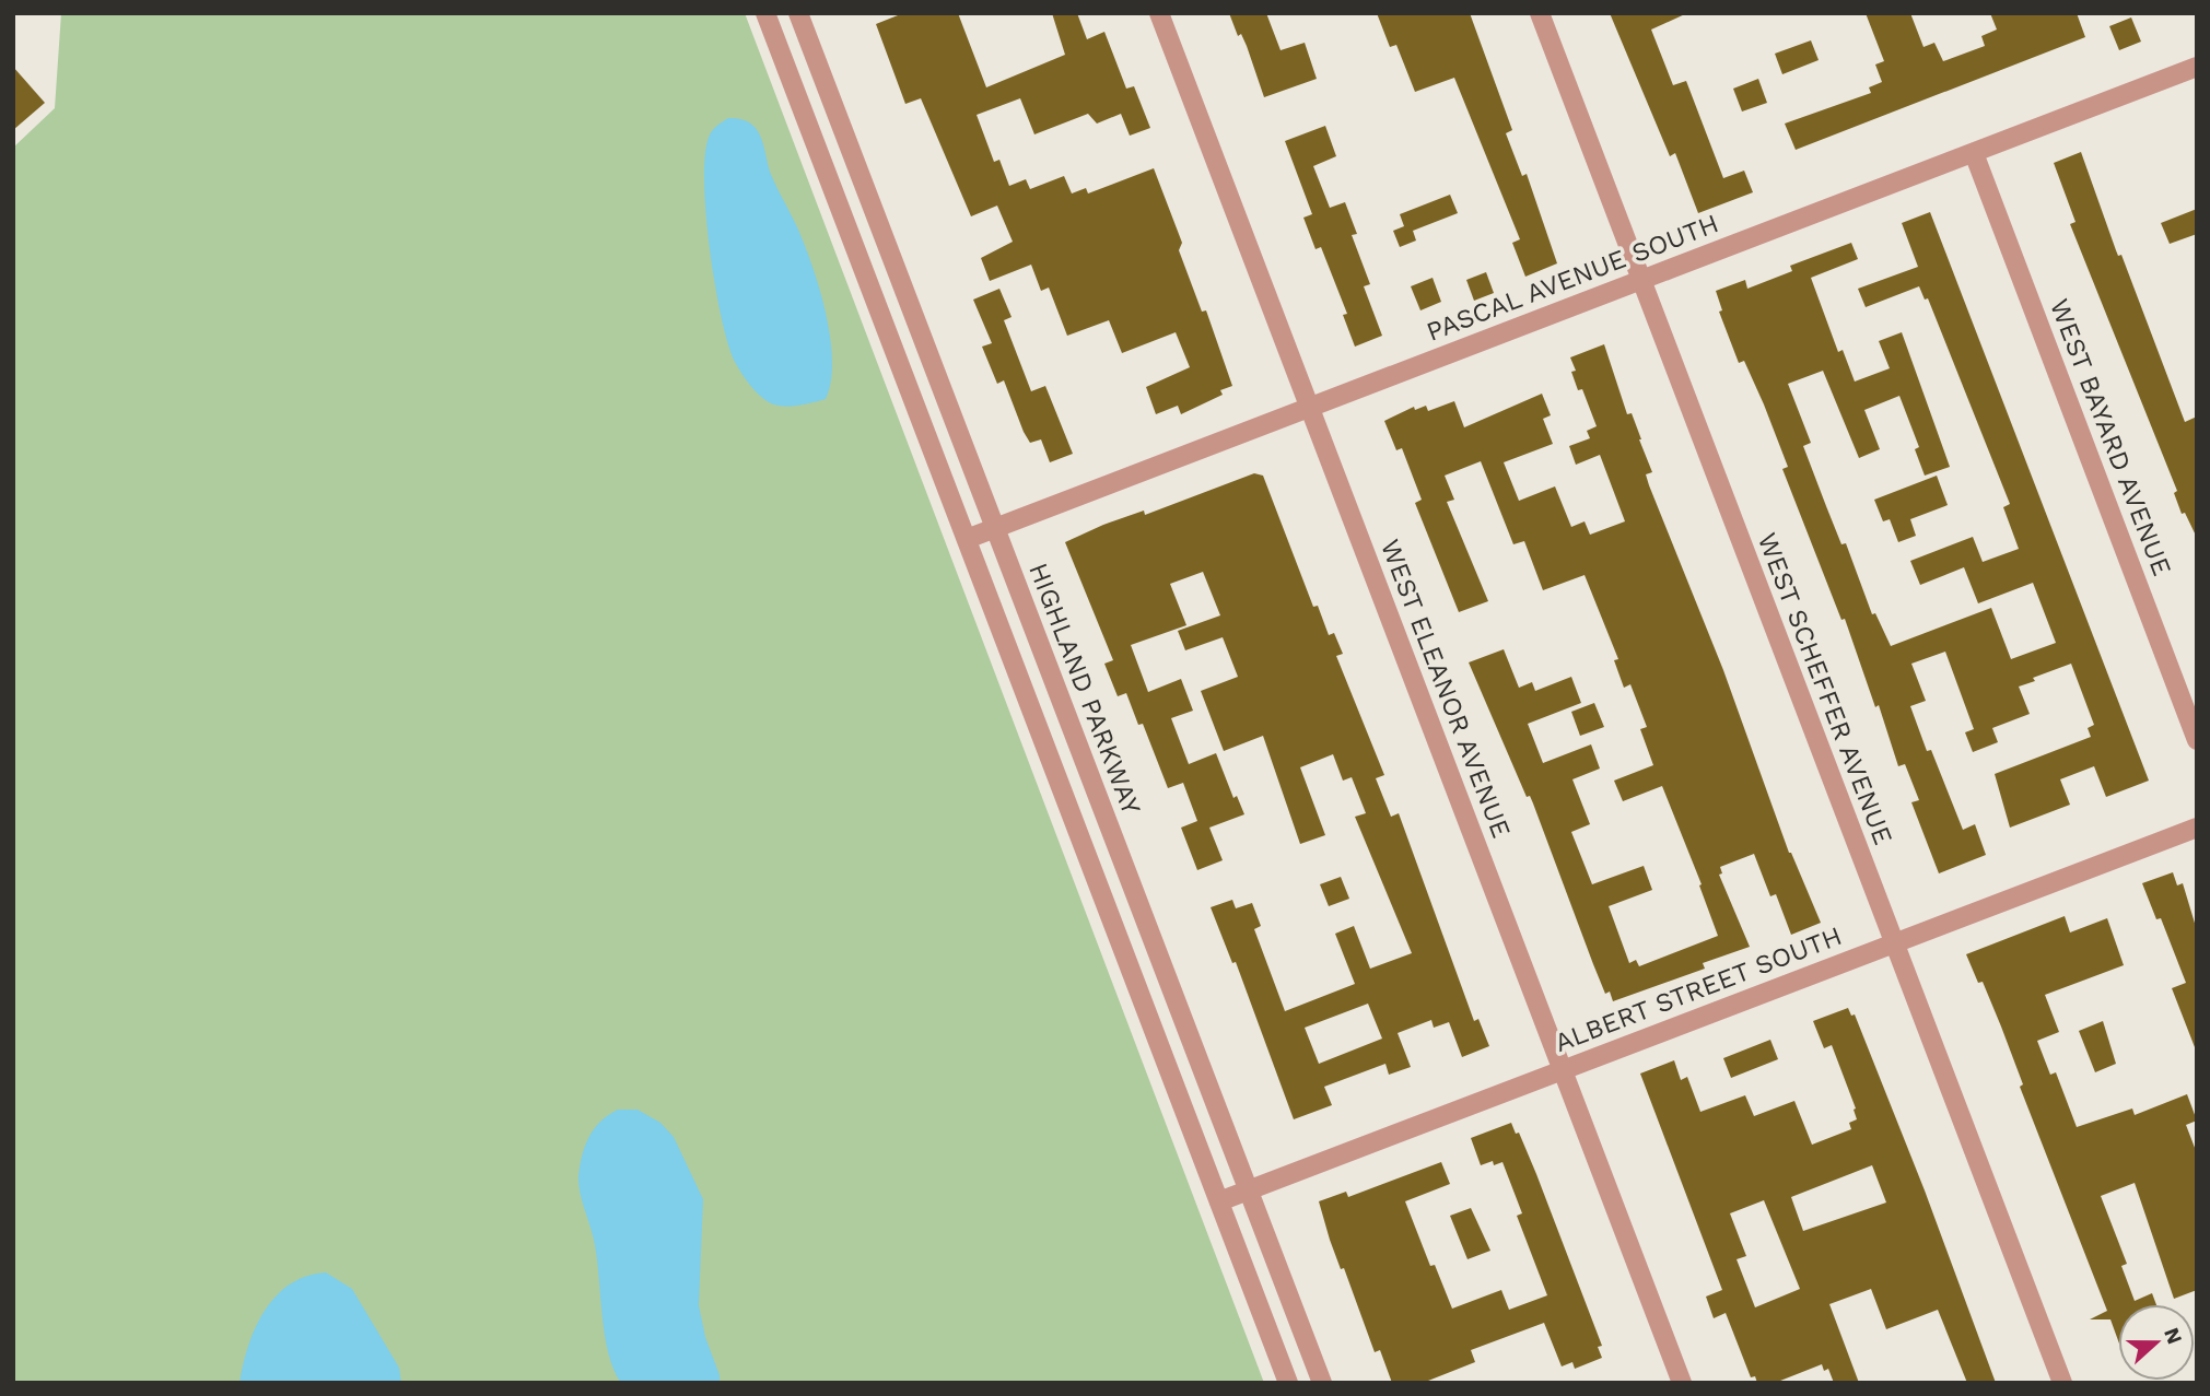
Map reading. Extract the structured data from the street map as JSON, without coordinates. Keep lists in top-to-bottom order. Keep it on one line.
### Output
{"streets":{"street":["PASCAL AVENUE SOUTH","WEST BAYARD AVENUE","HIGHLAND PARKWAY","WEST ELEANOR AVENUE","WEST SCHEFFER AVENUE","ALBERT STREET SOUTH"]},"crossings":[["PASCAL AVENUE SOUTH","WEST BAYARD AVENUE"],["PASCAL AVENUE SOUTH","HIGHLAND PARKWAY"],["PASCAL AVENUE SOUTH","WEST ELEANOR AVENUE"],["PASCAL AVENUE SOUTH","WEST SCHEFFER AVENUE"],["HIGHLAND PARKWAY","ALBERT STREET SOUTH"],["WEST ELEANOR AVENUE","ALBERT STREET SOUTH"],["WEST SCHEFFER AVENUE","ALBERT STREET SOUTH"]],"north":"right"}
